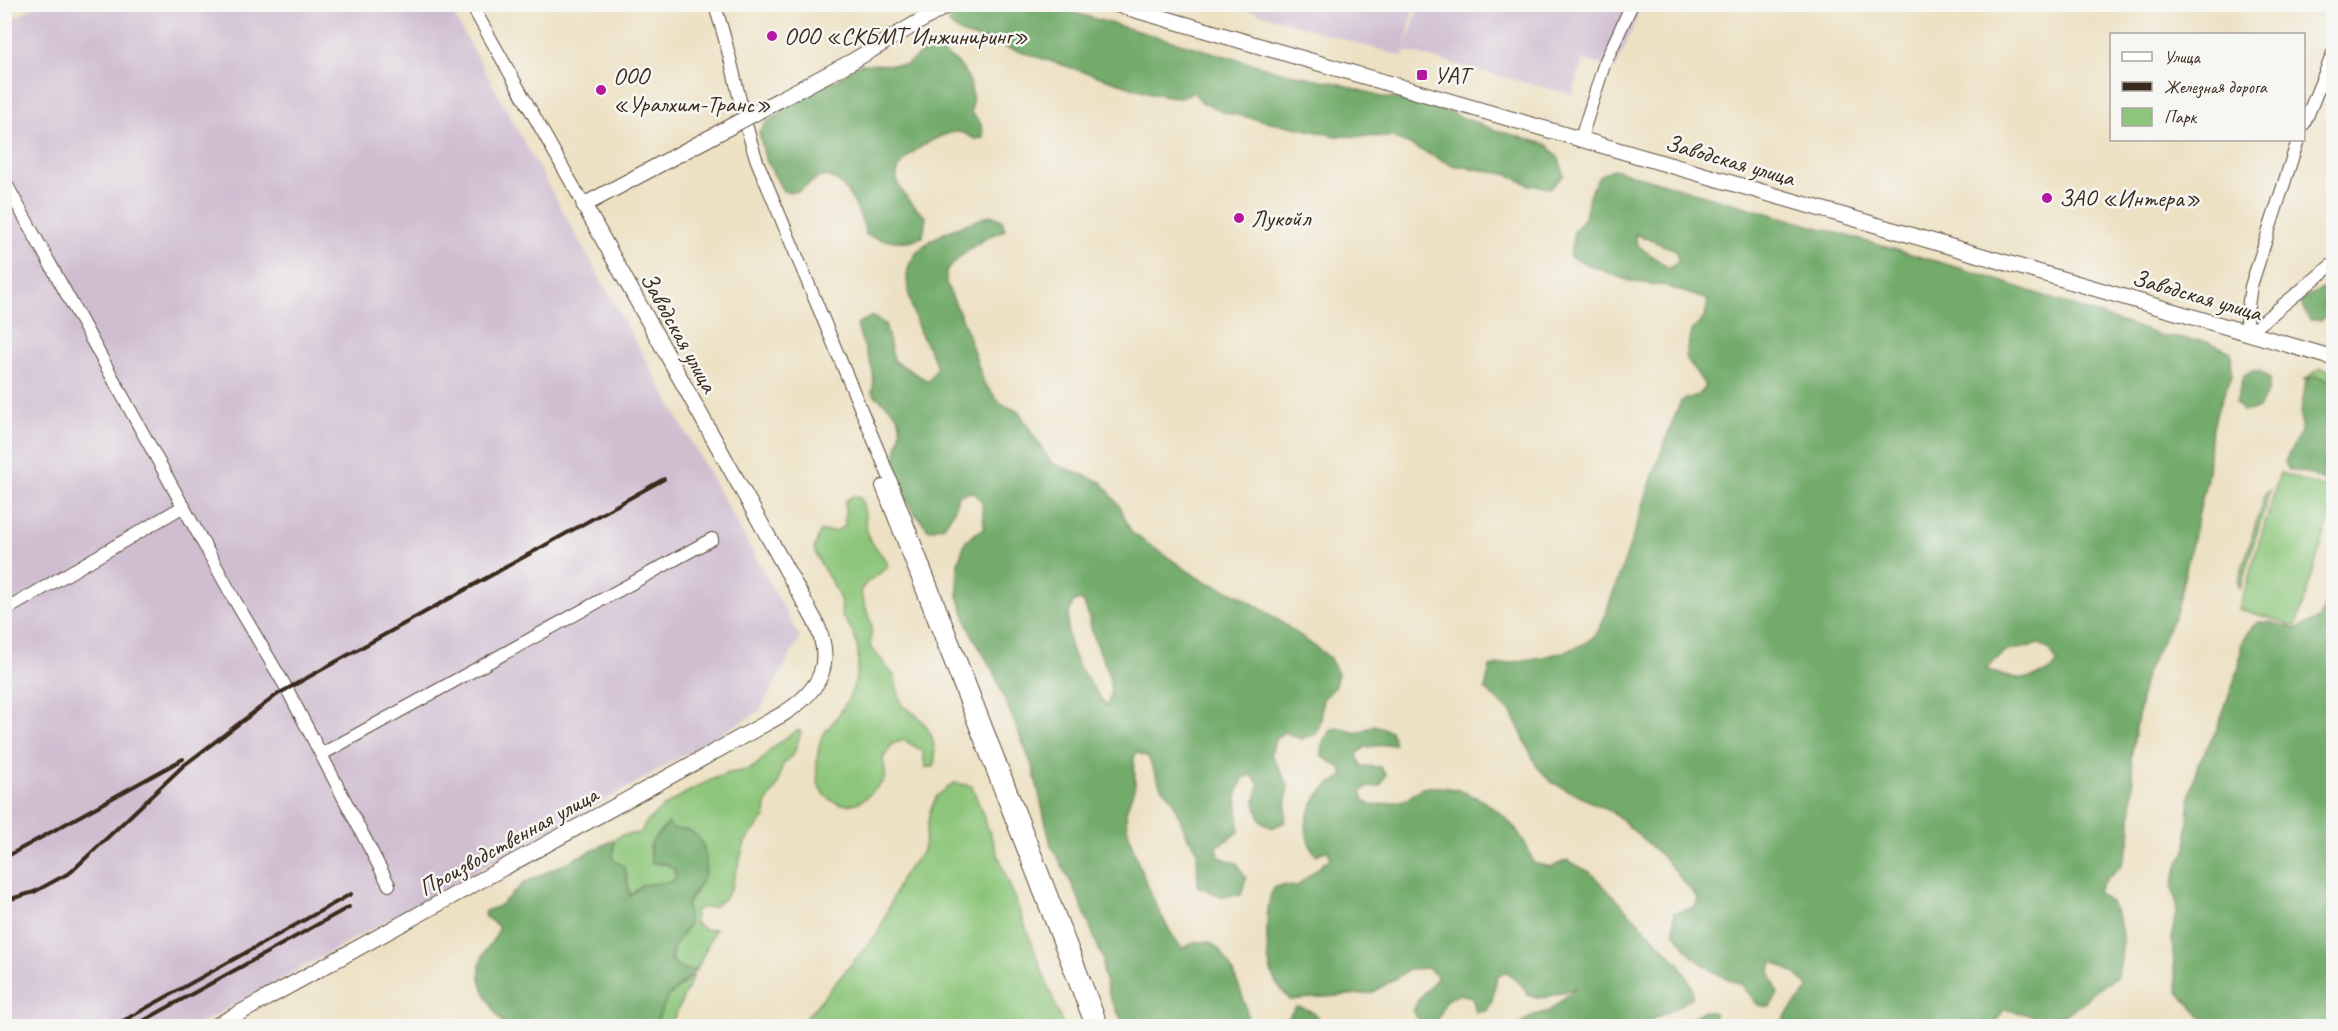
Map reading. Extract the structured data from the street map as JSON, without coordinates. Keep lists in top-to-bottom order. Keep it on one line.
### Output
{"streets":{"main road":["Заводская улица","Производственная улица"]},"crossings":[["Заводская улица","Производственная улица"]],"places":{"other":["ООО «СКБМТ Инжиниринг»","ООО «Уралхим-Транс»","ЗАО «Интера»","Лукойл"],"transit":["УАТ"]},"legend":["Улица","Железная дорога","Парк"]}
